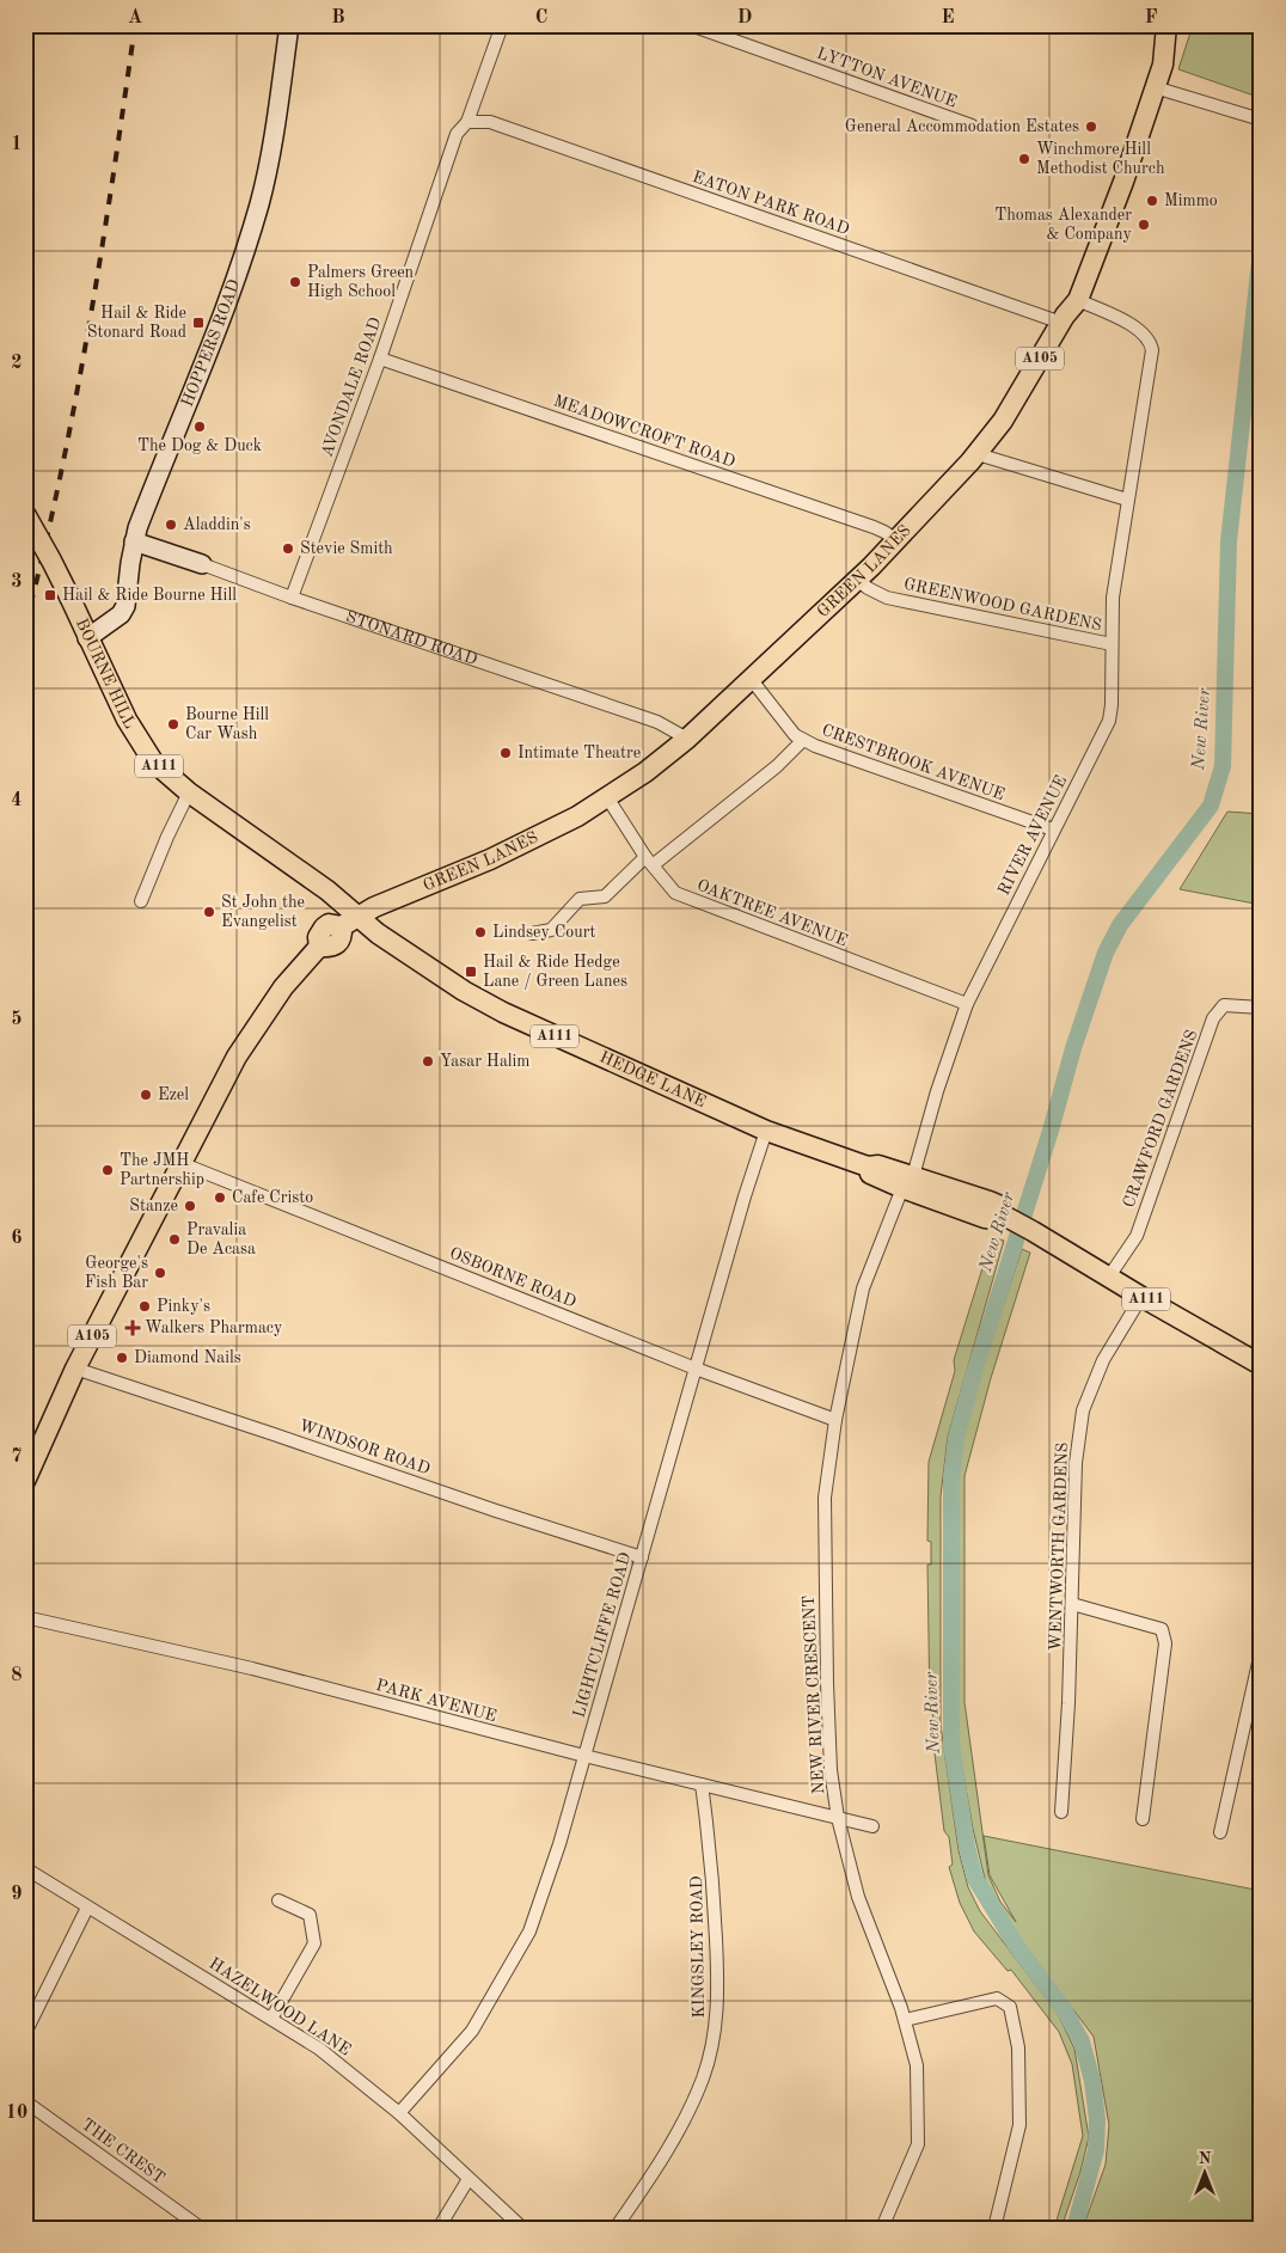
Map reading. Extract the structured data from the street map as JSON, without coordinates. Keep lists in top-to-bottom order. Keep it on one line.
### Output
{"streets":{"main road":["A105","GREEN LANES","BOURNE HILL","A111","HEDGE LANE"],"street":["LYTTON AVENUE","EATON PARK ROAD","HOPPERS ROAD","AVONDALE ROAD","MEADOWCROFT ROAD","GREENWOOD GARDENS","STONARD ROAD","CRESTBROOK AVENUE","RIVER AVENUE","OAKTREE AVENUE","CRAWFORD GARDENS","OSBORNE ROAD","WINDSOR ROAD","WENTWORTH GARDENS","LIGHTCLIFFE ROAD","NEW RIVER CRESCENT","PARK AVENUE","KINGSLEY ROAD","HAZELWOOD LANE","THE CREST"]},"crossings":[["EATON PARK ROAD","AVONDALE ROAD"],["EATON PARK ROAD","GREEN LANES"],["HOPPERS ROAD","STONARD ROAD"],["HOPPERS ROAD","BOURNE HILL"],["A105","GREEN LANES"],["A105","BOURNE HILL"],["A105","HEDGE LANE"],["A105","OSBORNE ROAD"],["A105","WINDSOR ROAD"],["AVONDALE ROAD","MEADOWCROFT ROAD"],["AVONDALE ROAD","STONARD ROAD"],["MEADOWCROFT ROAD","GREEN LANES"],["GREEN LANES","GREENWOOD GARDENS"],["GREEN LANES","STONARD ROAD"],["GREEN LANES","BOURNE HILL"],["GREEN LANES","CRESTBROOK AVENUE"],["GREEN LANES","RIVER AVENUE"],["GREEN LANES","OAKTREE AVENUE"],["GREEN LANES","HEDGE LANE"],["GREENWOOD GARDENS","RIVER AVENUE"],["BOURNE HILL","HEDGE LANE"],["CRESTBROOK AVENUE","RIVER AVENUE"],["RIVER AVENUE","OAKTREE AVENUE"],["RIVER AVENUE","HEDGE LANE"],["RIVER AVENUE","NEW RIVER CRESCENT"],["HEDGE LANE","CRAWFORD GARDENS"],["HEDGE LANE","WENTWORTH GARDENS"],["HEDGE LANE","LIGHTCLIFFE ROAD"],["HEDGE LANE","NEW RIVER CRESCENT"],["OSBORNE ROAD","LIGHTCLIFFE ROAD"],["OSBORNE ROAD","NEW RIVER CRESCENT"],["WINDSOR ROAD","LIGHTCLIFFE ROAD"],["LIGHTCLIFFE ROAD","PARK AVENUE"],["LIGHTCLIFFE ROAD","HAZELWOOD LANE"],["NEW RIVER CRESCENT","PARK AVENUE"],["PARK AVENUE","KINGSLEY ROAD"]],"water":["New River"],"places":{"other":["General Accommodation Estates","Winchmore Hill Methodist Church","Mimmo","Thomas Alexander & Company","Palmers Green High School","The Dog & Duck","Aladdin's","Stevie Smith","Bourne Hill Car Wash","Intimate Theatre","St John the Evangelist","Lindsey Court","Yasar Halim","Ezel","The JMH Partnership","Cafe Cristo","Stanze","Pravalia De Acasa","George's Fish Bar","Pinky's","Diamond Nails"],"transit":["Hail & Ride Stonard Road","Hail & Ride Bourne Hill","Hail & Ride Hedge Lane / Green Lanes"],"health":["Walkers Pharmacy"]},"north":"top","grid":{"columns":["A","B","C","D","E","F"],"rows":["1","2","3","4","5","6","7","8","9","10"]}}
